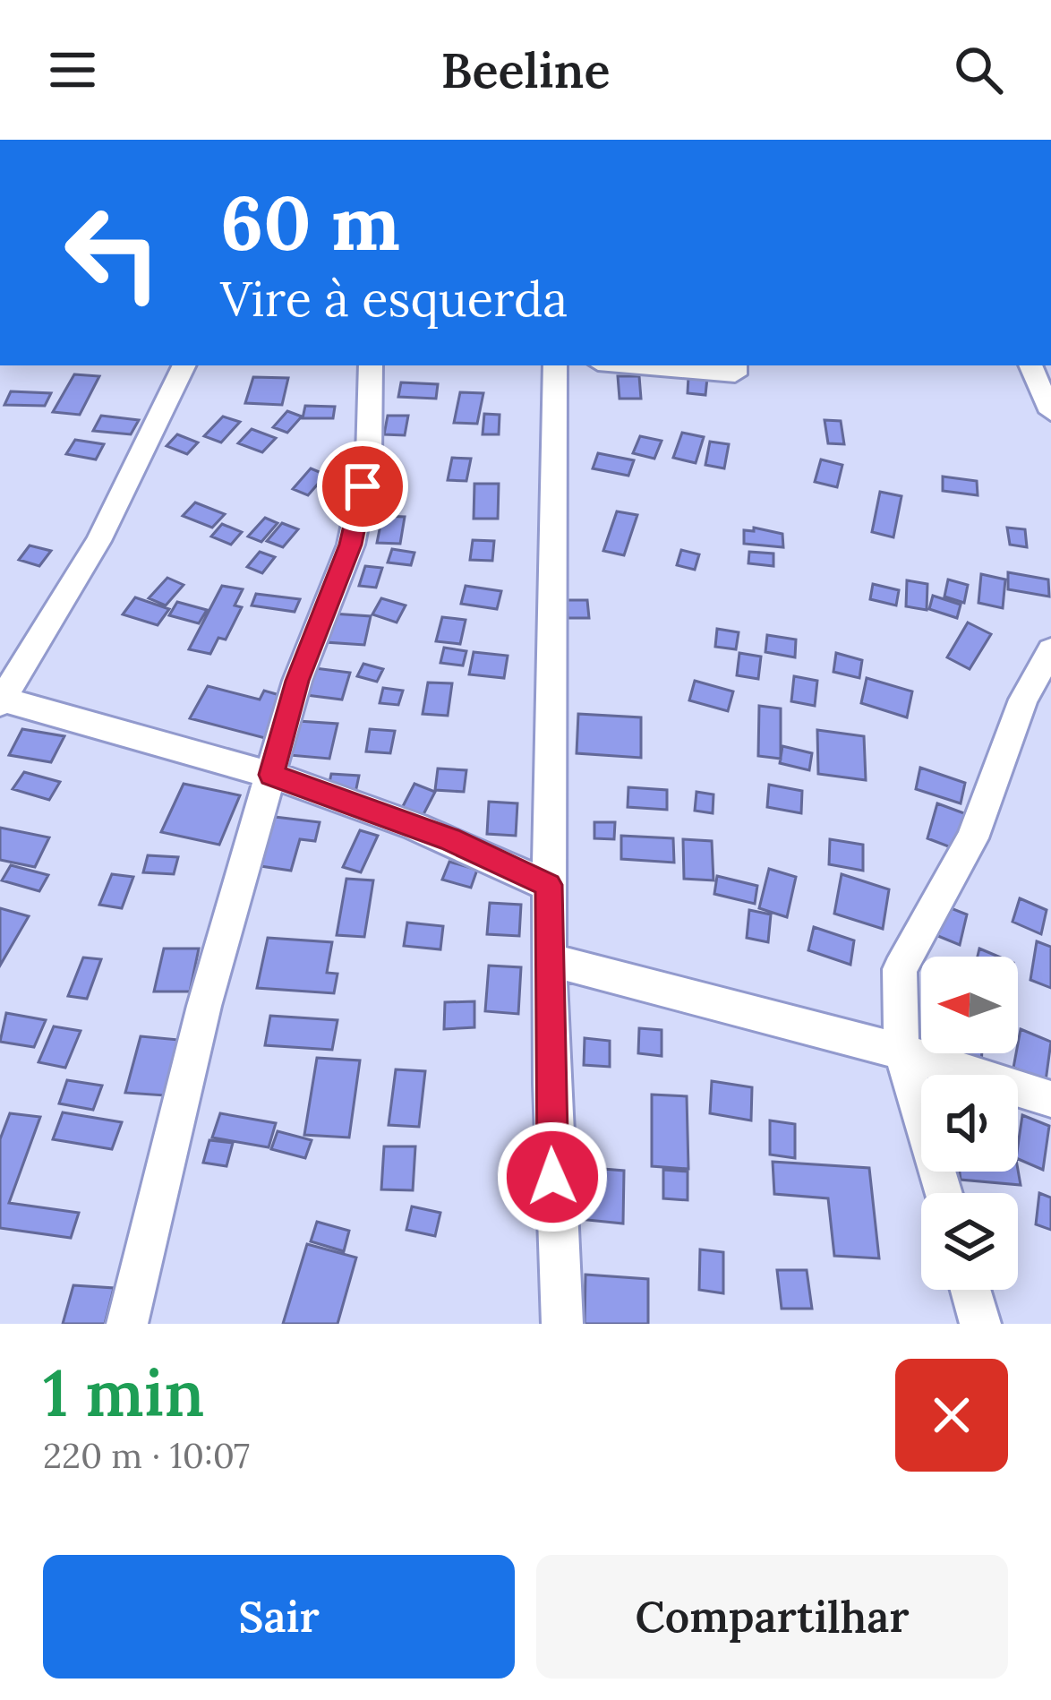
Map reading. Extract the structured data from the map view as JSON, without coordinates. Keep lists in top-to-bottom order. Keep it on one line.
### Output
{"north":"left","page":{"header":"Beeline","turn":["60 m","Vire à esquerda"],"heading":["1 min","220 m · 10:07"],"buttons":["Sair","Compartilhar"]}}
